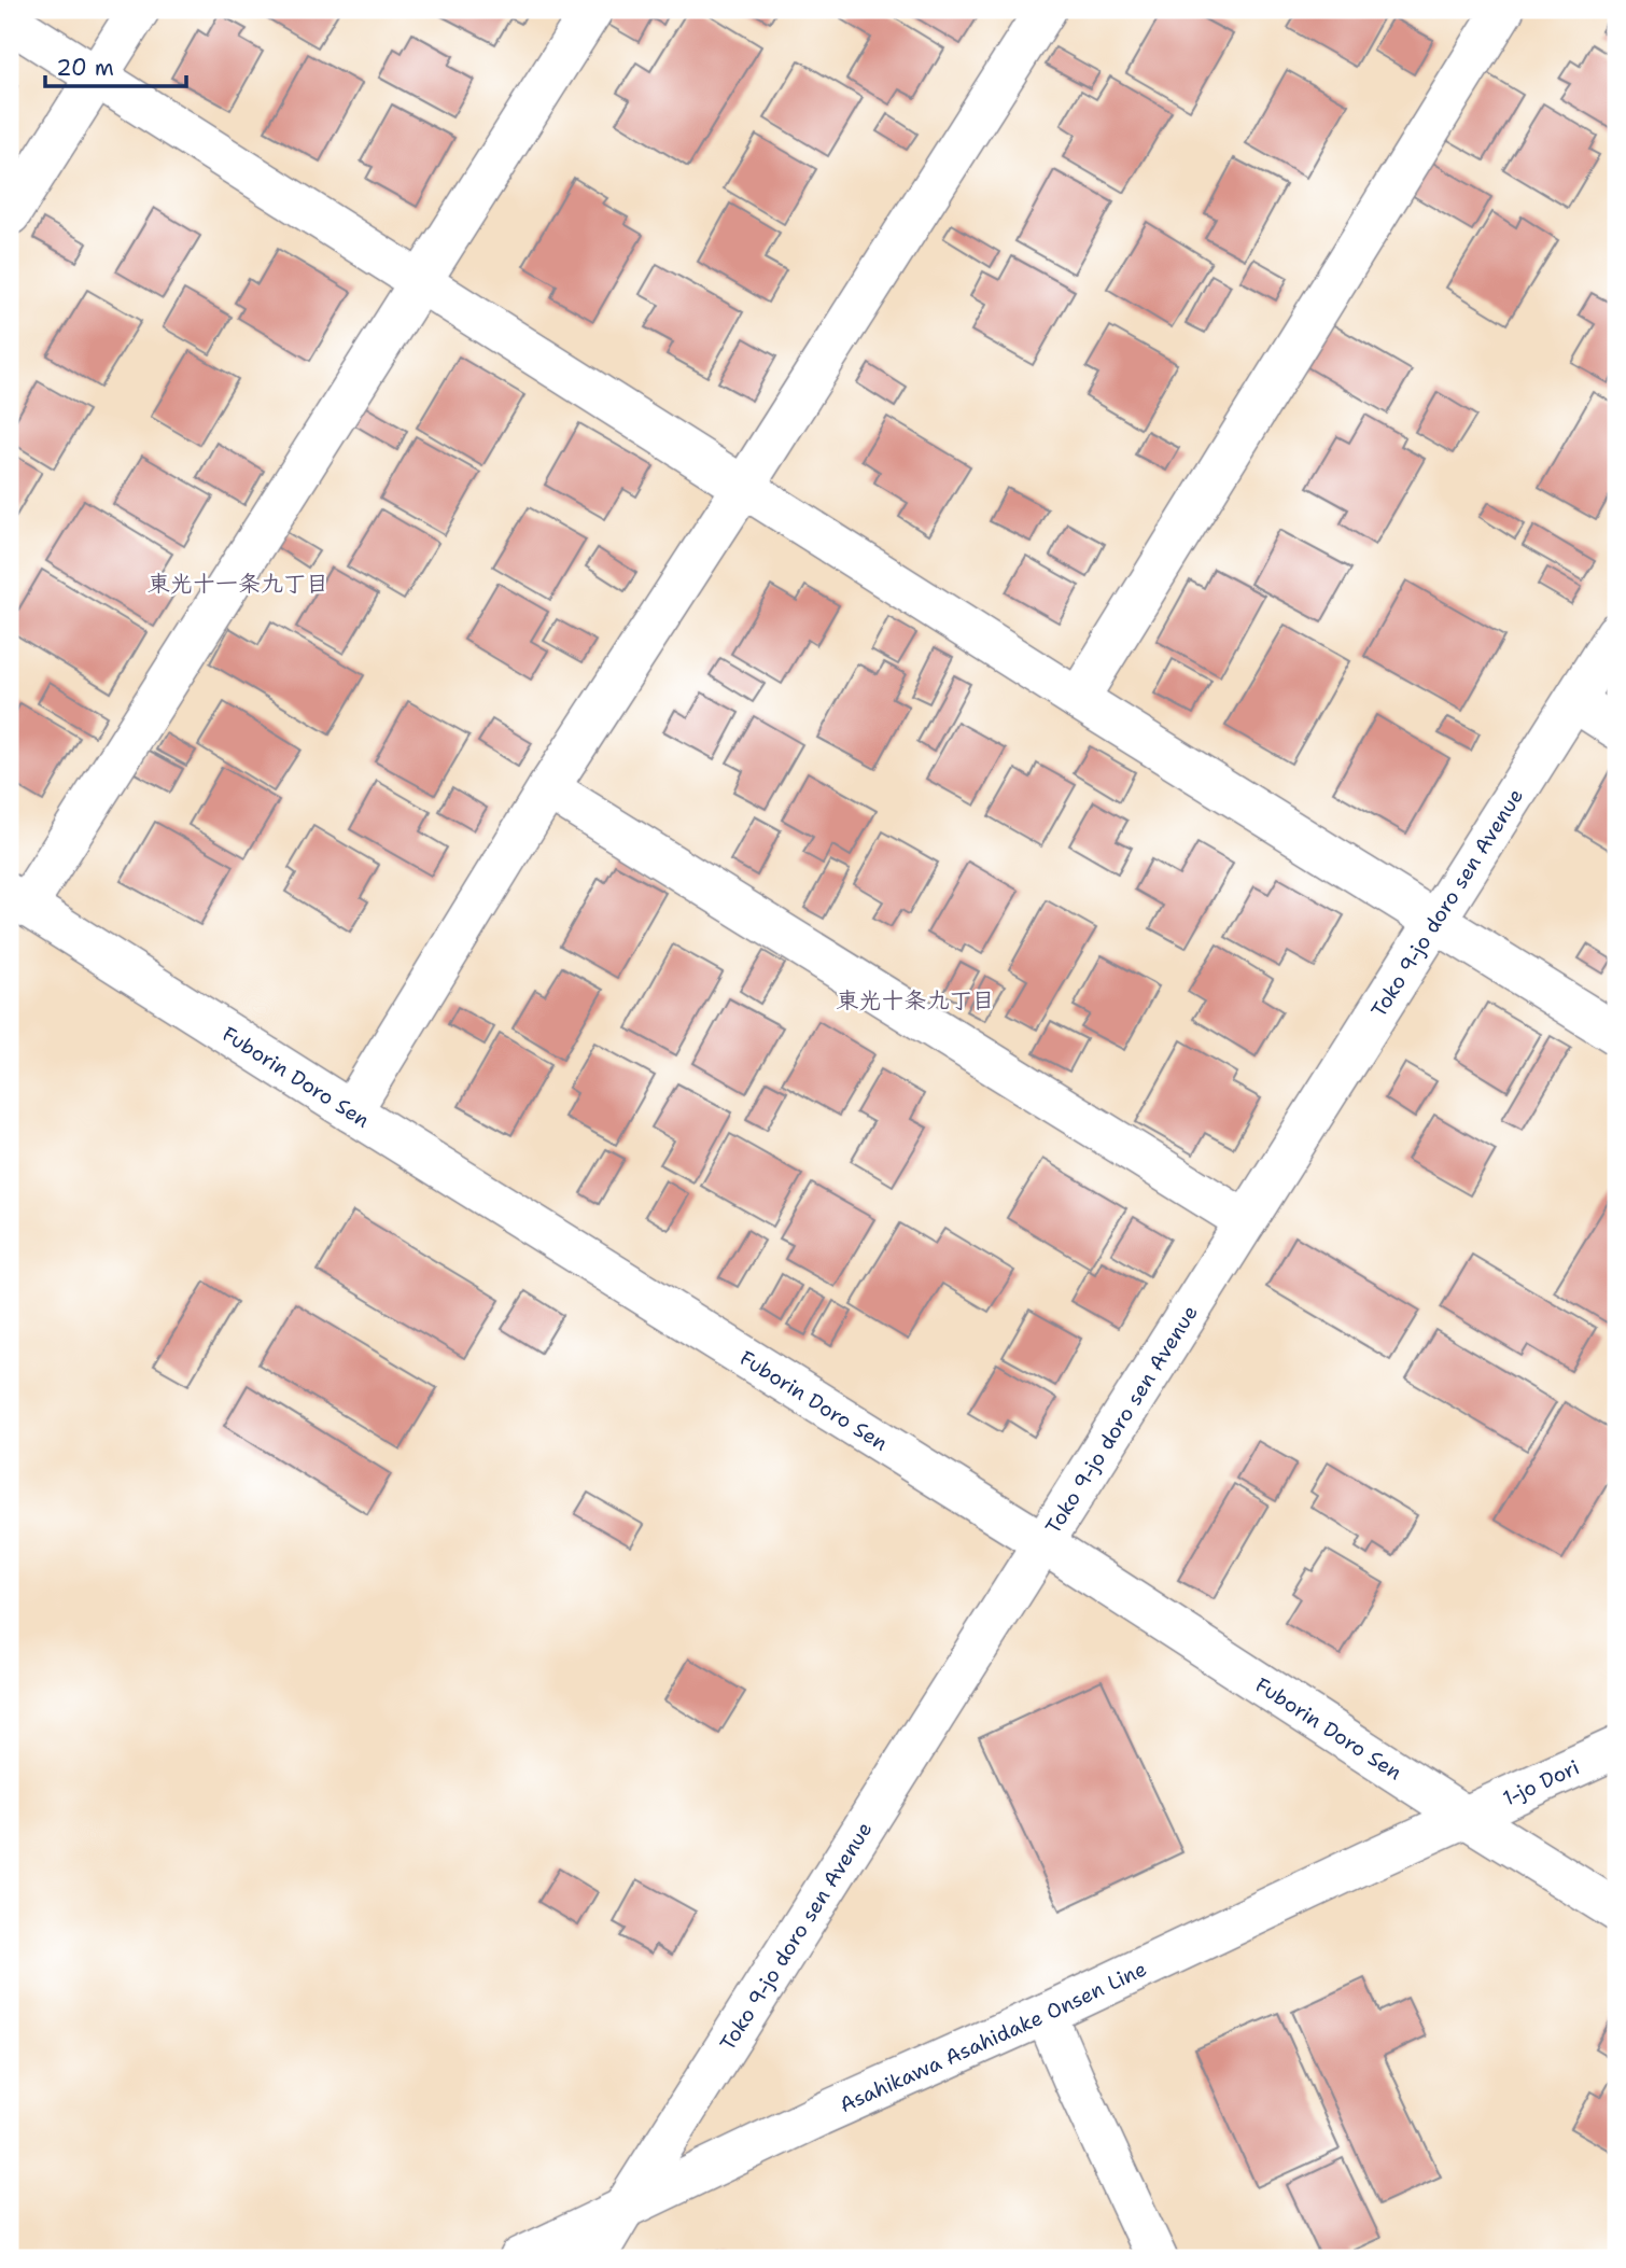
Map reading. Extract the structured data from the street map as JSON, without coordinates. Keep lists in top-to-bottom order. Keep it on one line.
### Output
{"streets":{"street":["Toko 9-jo doro sen Avenue","Fuborin Doro Sen","1-jo Dori","Asahikawa Asahidake Onsen Line"]},"crossings":[["Toko 9-jo doro sen Avenue","Fuborin Doro Sen"],["Toko 9-jo doro sen Avenue","Asahikawa Asahidake Onsen Line"],["Fuborin Doro Sen","1-jo Dori"],["Fuborin Doro Sen","Asahikawa Asahidake Onsen Line"],["1-jo Dori","Asahikawa Asahidake Onsen Line"]],"districts":["東光十一条九丁目","東光十条九丁目"],"scale_bar":"20 m"}
